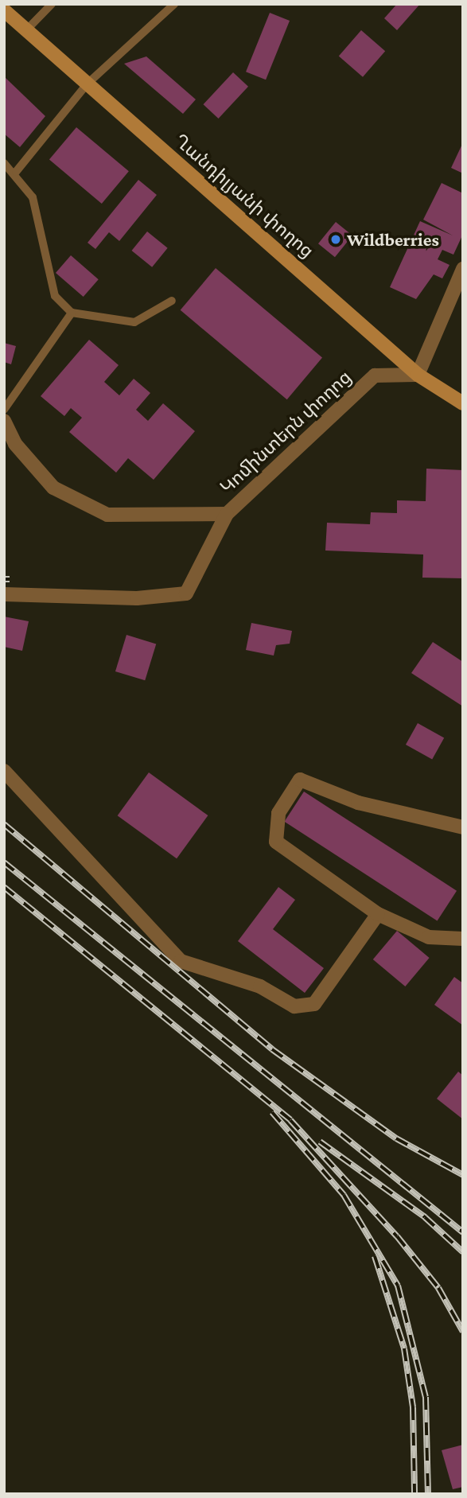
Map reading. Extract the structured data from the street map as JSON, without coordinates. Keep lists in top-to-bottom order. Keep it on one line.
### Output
{"streets":{"main road":["Ղանդիլյանի փողոց"],"street":["Կոմինտերն փողոց"]},"crossings":[["Ղանդիլյանի փողոց","Կոմինտերն փողոց"]],"places":["Wildberries"]}
